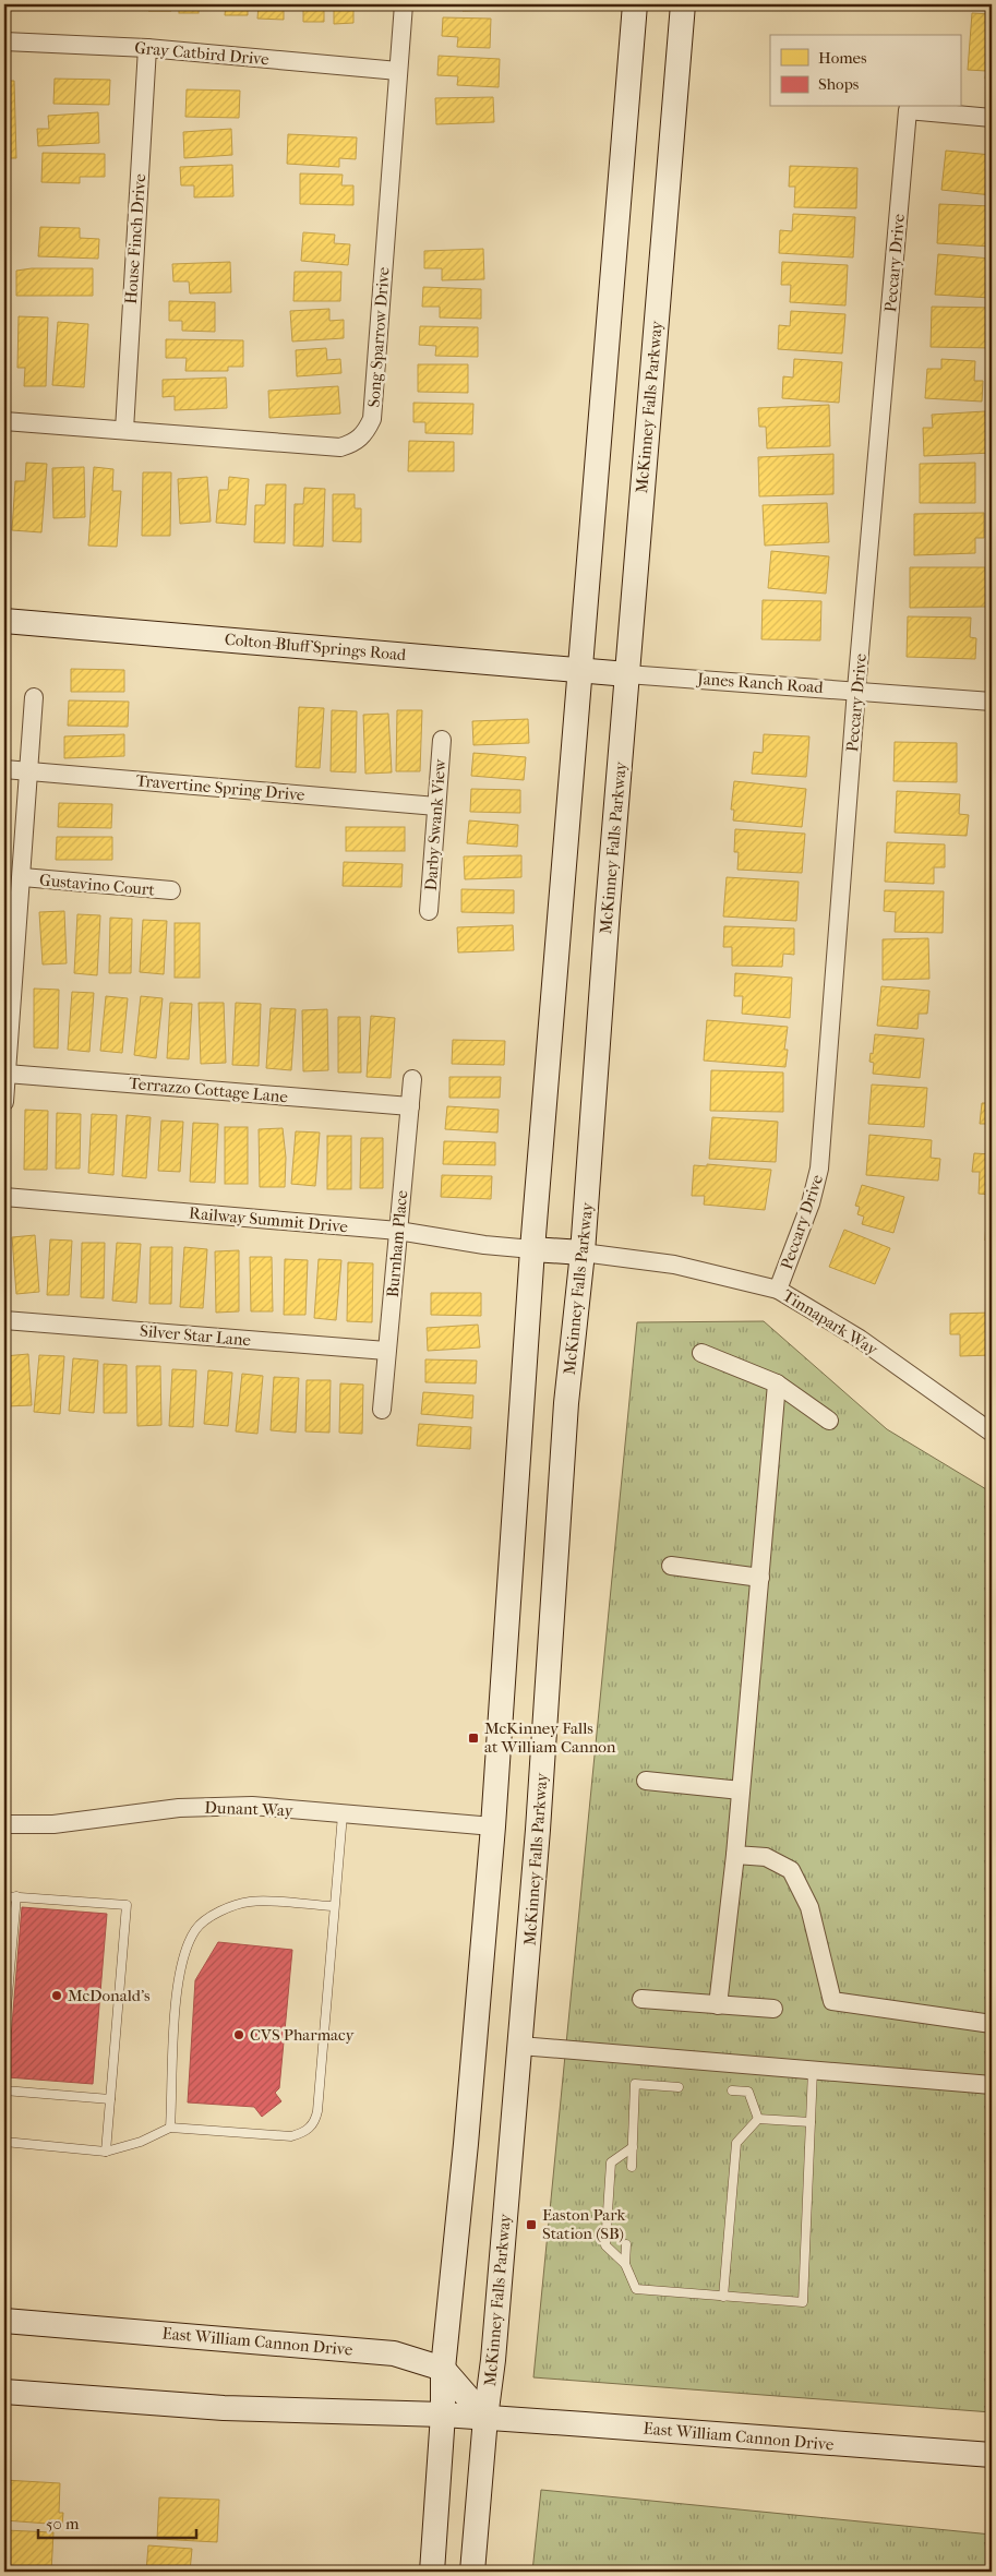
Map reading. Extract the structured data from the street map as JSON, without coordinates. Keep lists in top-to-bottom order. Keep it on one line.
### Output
{"streets":{"main road":["McKinney Falls Parkway","Colton-Bluff Springs Road","East William Cannon Drive"],"street":["Gray Catbird Drive","House Finch Drive","Peccary Drive","Song Sparrow Drive","Janes Ranch Road","Travertine Spring Drive","Darby Swank View","Gustavino Court","Terrazzo Cottage Lane","Railway Summit Drive","Burnham Place","Tinnapark Way","Silver Star Lane","Dunant Way"]},"crossings":[["Gray Catbird Drive","House Finch Drive"],["Gray Catbird Drive","Song Sparrow Drive"],["House Finch Drive","Song Sparrow Drive"],["Peccary Drive","Janes Ranch Road"],["Peccary Drive","Tinnapark Way"],["McKinney Falls Parkway","Colton-Bluff Springs Road"],["McKinney Falls Parkway","Janes Ranch Road"],["McKinney Falls Parkway","Tinnapark Way"],["McKinney Falls Parkway","East William Cannon Drive"],["Colton-Bluff Springs Road","Janes Ranch Road"],["Travertine Spring Drive","Darby Swank View"],["Terrazzo Cottage Lane","Burnham Place"],["Railway Summit Drive","Burnham Place"],["Burnham Place","Silver Star Lane"]],"places":{"transit":["McKinney Falls at William Cannon","Easton Park Station (SB)"],"other":["McDonald's","CVS Pharmacy"]},"legend":["Homes","Shops"],"scale_bar":"50 m"}
